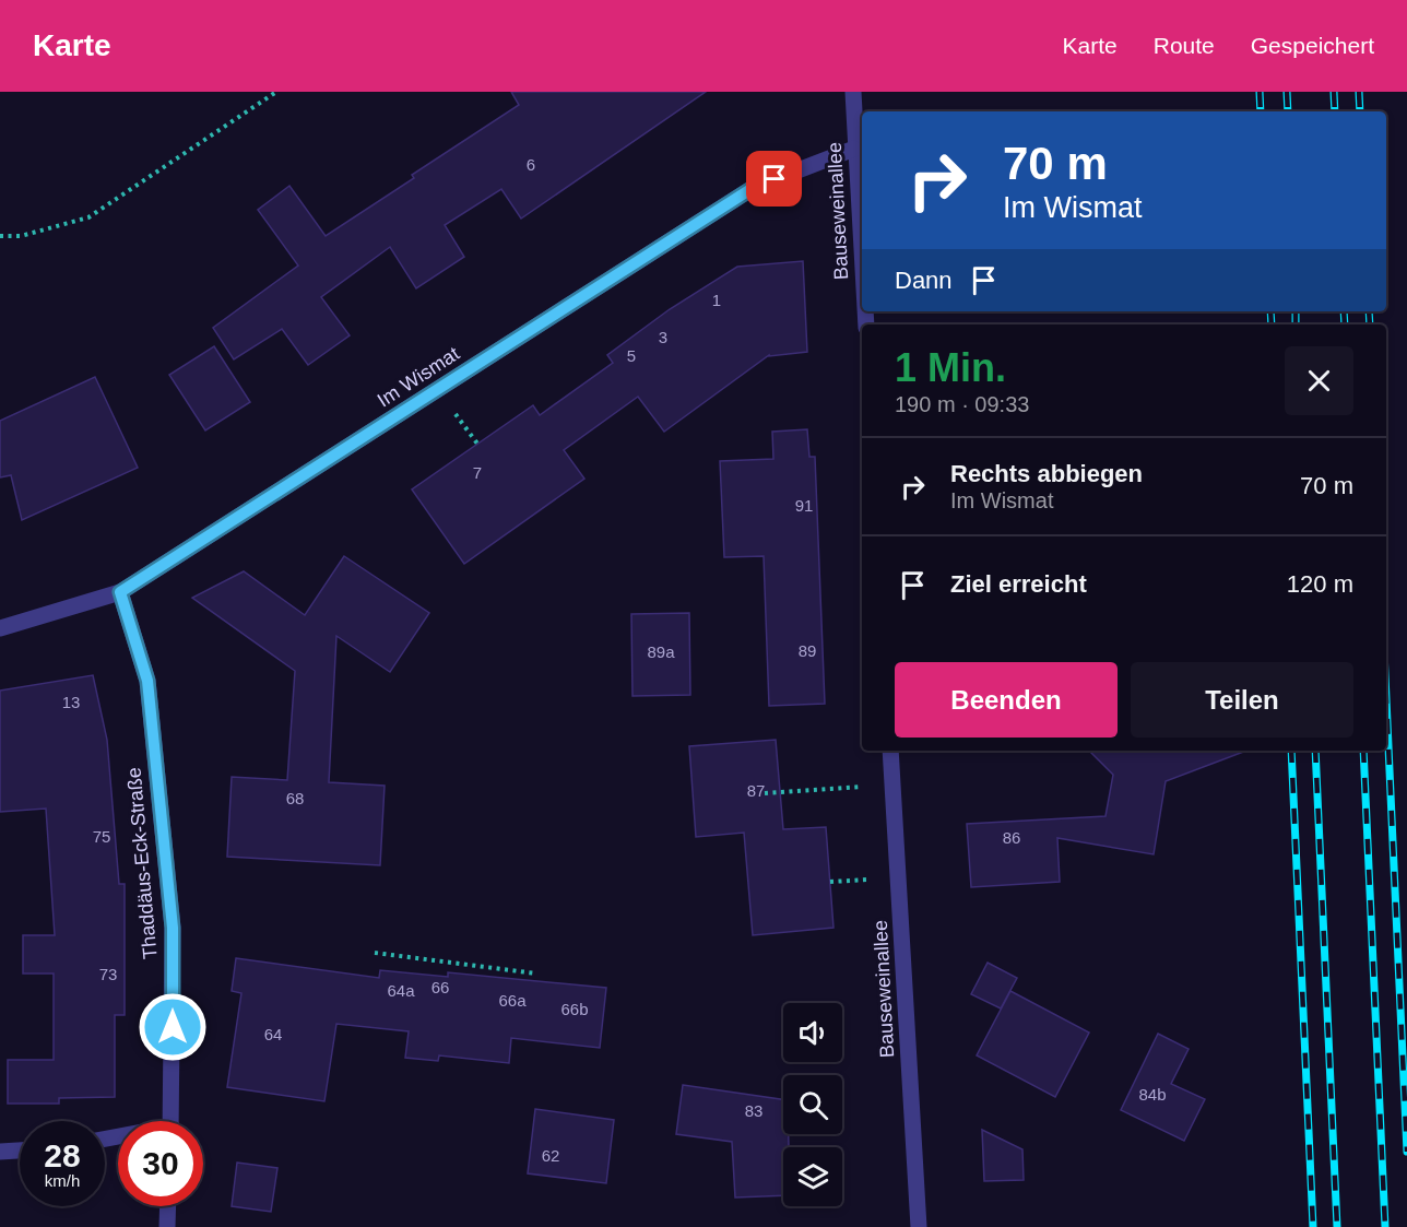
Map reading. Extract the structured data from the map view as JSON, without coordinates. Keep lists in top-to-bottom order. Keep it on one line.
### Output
{"streets":{"street":["Bauseweinallee","Im Wismat","Thaddäus-Eck-Straße"]},"crossings":[["Bauseweinallee","Im Wismat"],["Im Wismat","Thaddäus-Eck-Straße"]],"house_numbers":["6","1","3","5","7","91","89","89a","13","87","68","75","86","73","66","64a","66a","66b","64","84b","83","62"],"page":{"header":"Karte","nav":["Karte","Route","Gespeichert"],"turn":["70 m","Im Wismat"],"then":"Dann","heading":["1 Min.","190 m · 09:33"],"list":[{"name":"Rechts abbiegen","note":"Im Wismat","value":"70 m"},{"name":"Ziel erreicht","value":"120 m"}],"buttons":["Beenden","Teilen"],"speed":"28 km/h","limit":"30"}}
